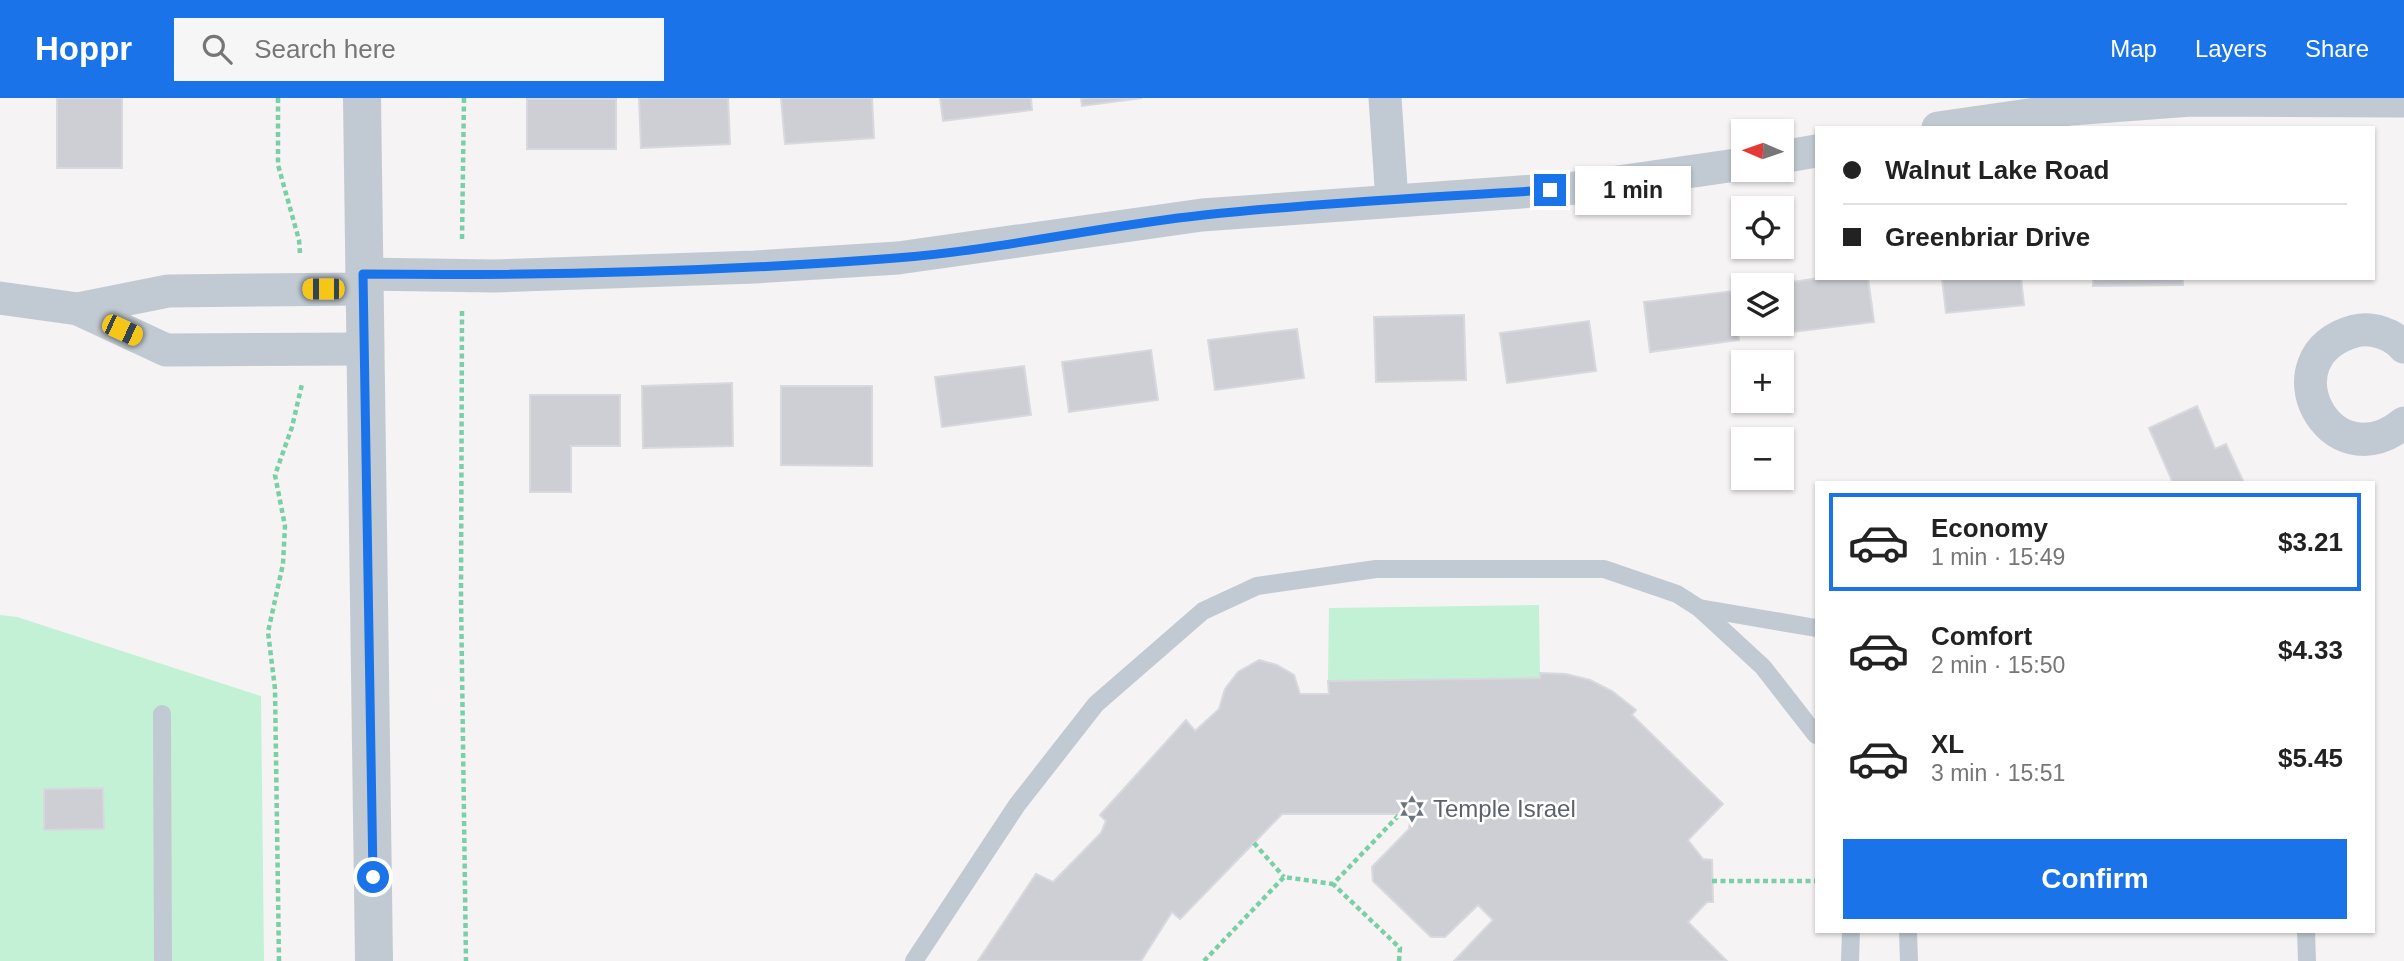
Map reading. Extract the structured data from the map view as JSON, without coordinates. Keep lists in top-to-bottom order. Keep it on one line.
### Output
{"places":{"synagogue":["Temple Israel"]},"north":"left","page":{"header":"Hoppr","search":"Search here","nav":["Map","Layers","Share"],"map_buttons":["+","−"],"banner":["Walnut Lake Road","Greenbriar Drive"],"bubble":"1 min","list":[{"name":"Economy","note":"1 min · 15:49","value":"$3.21"},{"name":"Comfort","note":"2 min · 15:50","value":"$4.33"},{"name":"XL","note":"3 min · 15:51","value":"$5.45"}],"buttons":"Confirm"}}
